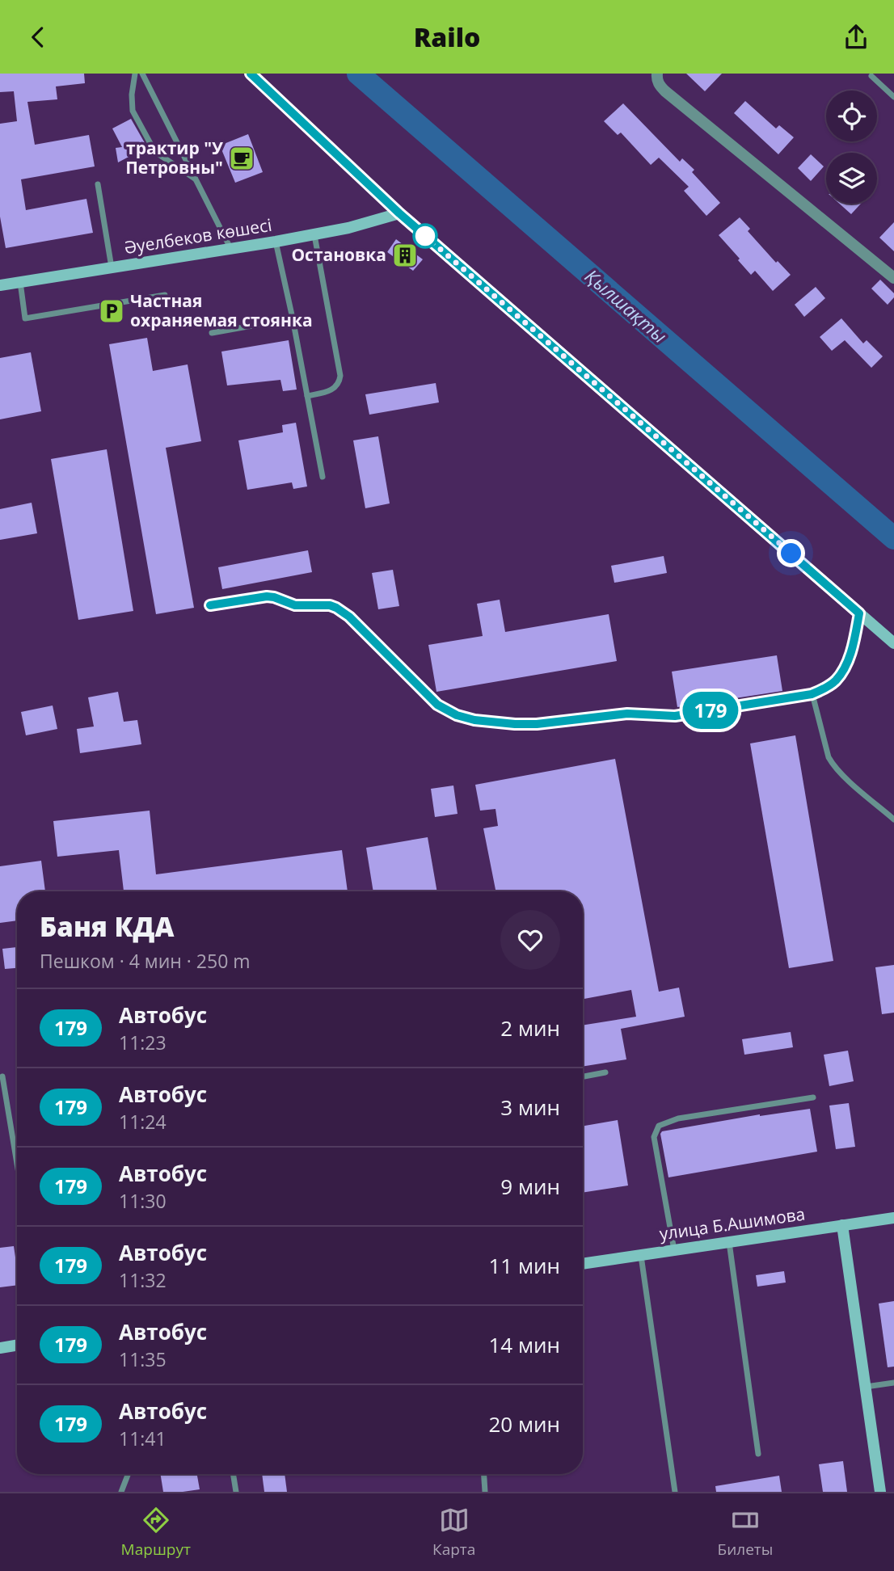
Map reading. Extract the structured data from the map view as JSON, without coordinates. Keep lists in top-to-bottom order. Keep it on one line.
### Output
{"streets":{"street":["Әуелбеков көшесі","улица Б.Ашимова"]},"water":["Қылшақты"],"places":{"cafe":["трактир \"У Петровны\""],"building":["Остановка"],"parking":["Частная охраняемая стоянка"]},"lines":["bus line 179"],"page":{"header":"Railo","on_map":"179","heading":["Баня КДА","Пешком · 4 мин · 250 m"],"list":[{"mark":"179","name":"Автобус","note":"11:23","value":"2 мин"},{"mark":"179","name":"Автобус","note":"11:24","value":"3 мин"},{"mark":"179","name":"Автобус","note":"11:30","value":"9 мин"},{"mark":"179","name":"Автобус","note":"11:32","value":"11 мин"},{"mark":"179","name":"Автобус","note":"11:35","value":"14 мин"},{"mark":"179","name":"Автобус","note":"11:41","value":"20 мин"}],"tabs":["Маршрут","Карта","Билеты"]}}
